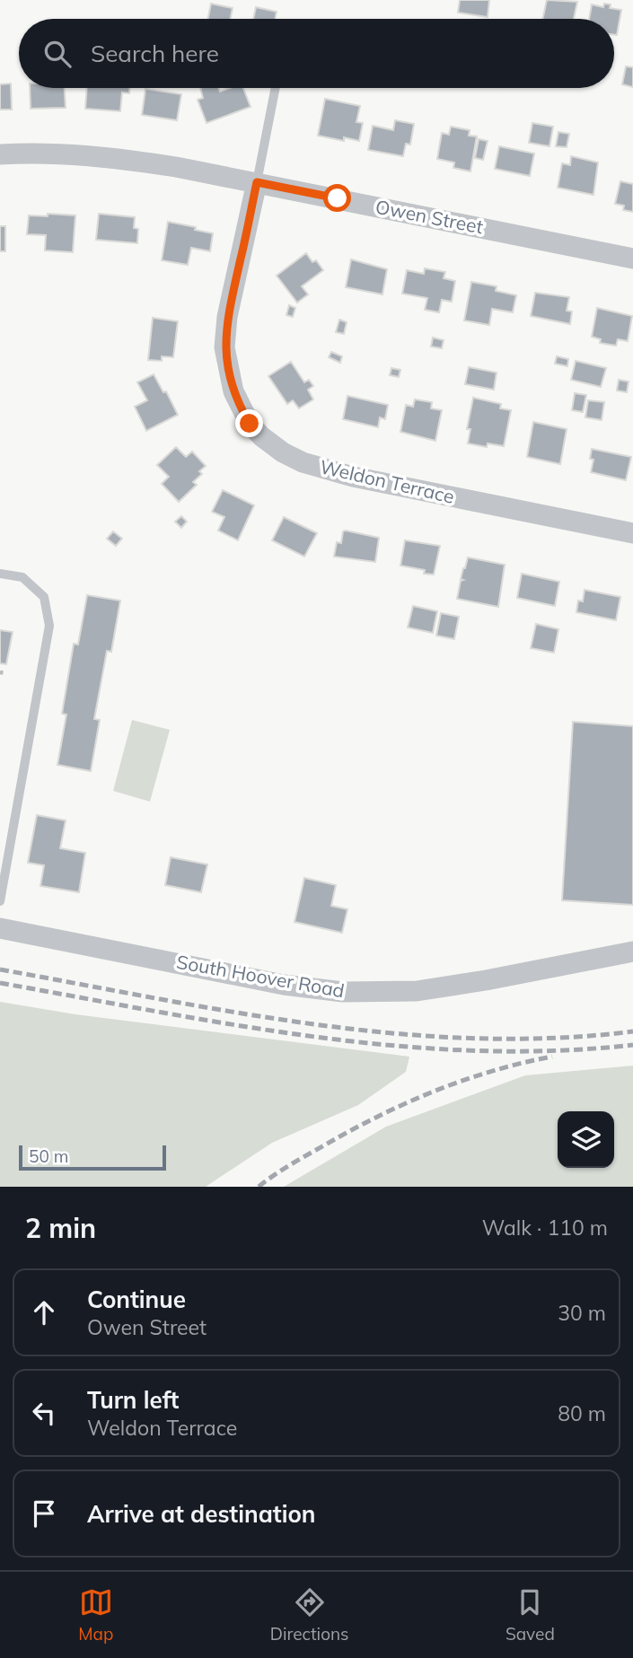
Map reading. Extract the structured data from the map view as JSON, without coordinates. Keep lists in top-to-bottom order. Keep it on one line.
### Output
{"streets":{"street":["Owen Street","Weldon Terrace","South Hoover Road"]},"crossings":[["Owen Street","Weldon Terrace"]],"scale_bar":"50 m","page":{"search":"Search here","scale":"50 m","heading":["2 min","Walk · 110 m"],"list":[["Continue","Owen Street","30 m"],["Turn left","Weldon Terrace","80 m"],"Arrive at destination"],"nav":["Map","Directions","Saved"]}}
